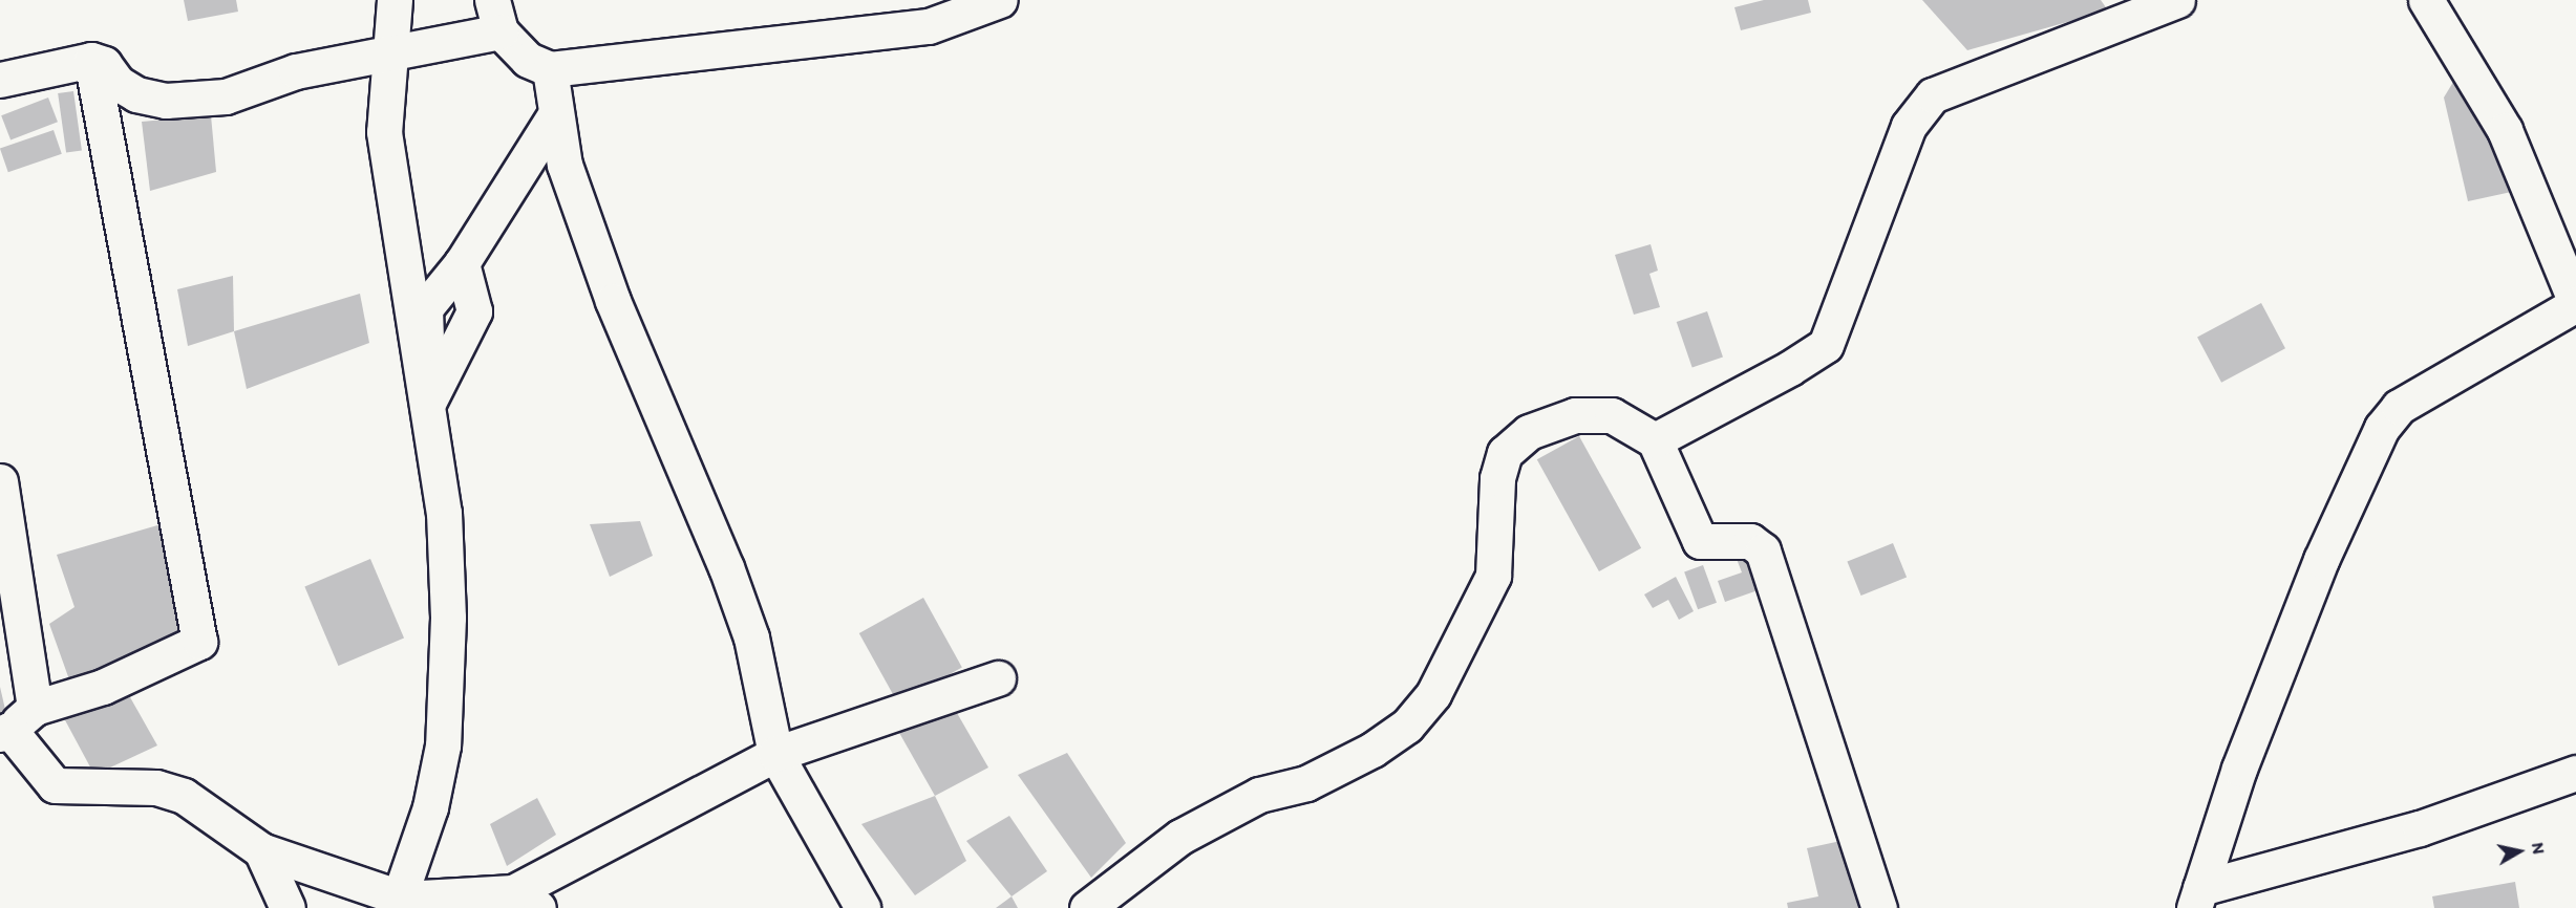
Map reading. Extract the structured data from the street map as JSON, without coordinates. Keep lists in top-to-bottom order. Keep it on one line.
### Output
{"north":"right"}
